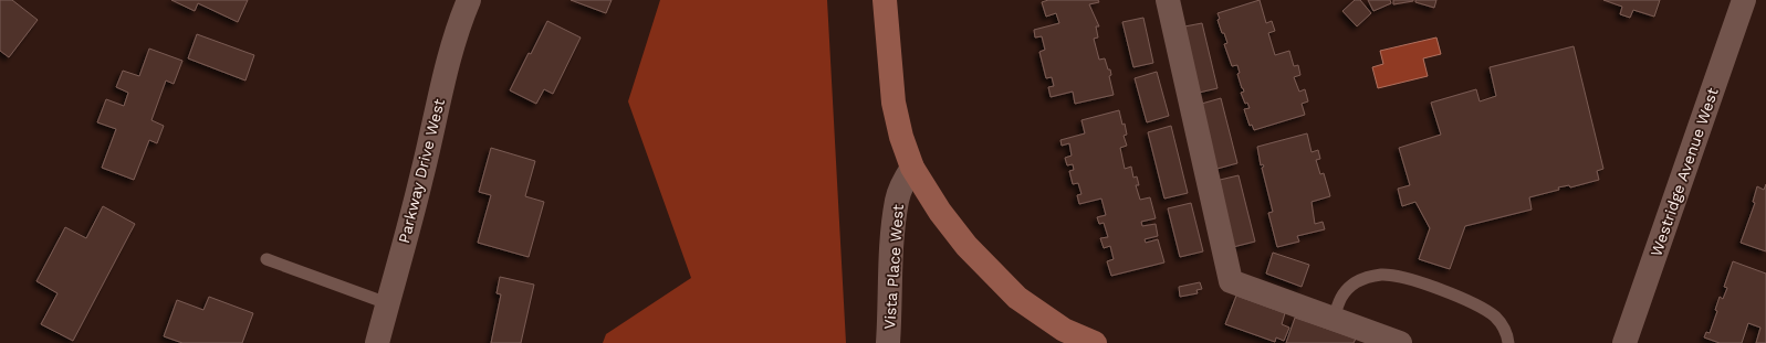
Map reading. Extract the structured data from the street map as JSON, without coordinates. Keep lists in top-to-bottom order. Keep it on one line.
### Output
{"streets":{"street":["Parkway Drive West","Westridge Avenue West","Vista Place West"]}}
